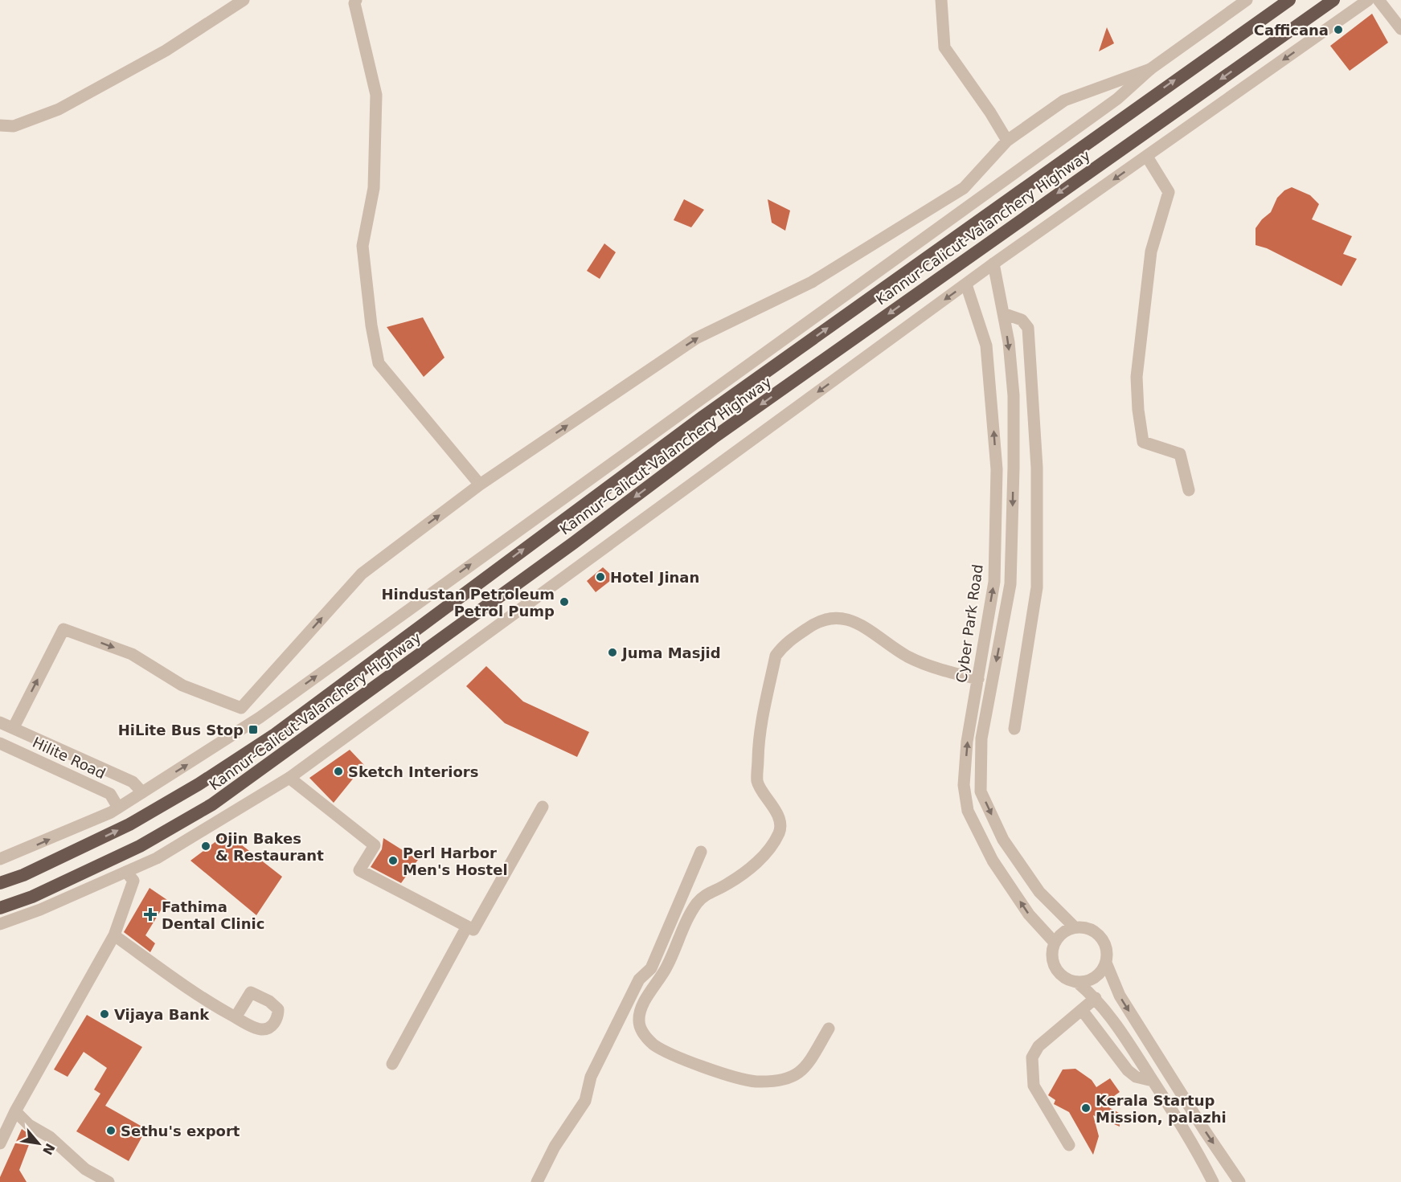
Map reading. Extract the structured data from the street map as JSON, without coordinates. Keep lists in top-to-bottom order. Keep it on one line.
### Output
{"streets":{"highway":["Kannur-Calicut-Valanchery Highway"],"street":["Cyber Park Road","Hilite Road"]},"places":{"other":["Cafficana","Hotel Jinan","Hindustan Petroleum Petrol Pump","Juma Masjid","Sketch Interiors","Ojin Bakes & Restaurant","Perl Harbor Men's Hostel","Vijaya Bank","Kerala Startup Mission, palazhi","Sethu's export"],"transit":["HiLite Bus Stop"],"health":["Fathima Dental Clinic"]},"north":"bottom right"}
